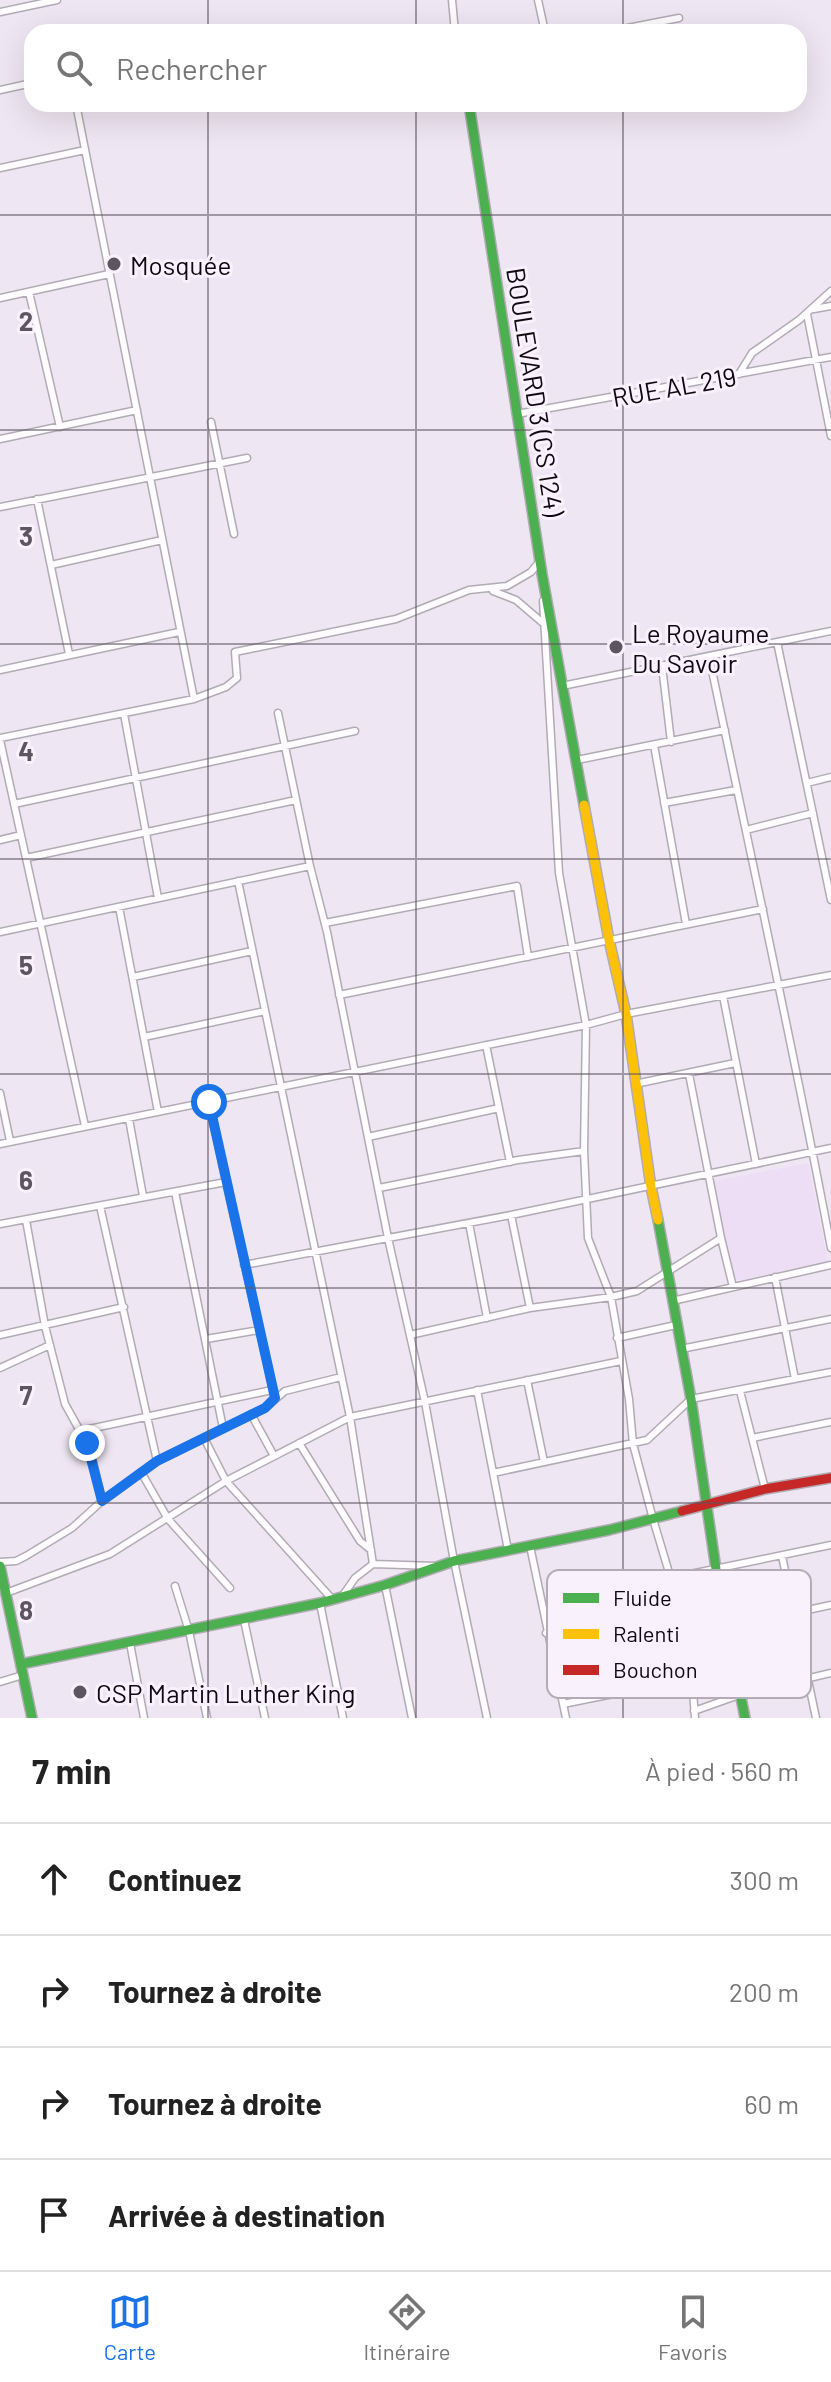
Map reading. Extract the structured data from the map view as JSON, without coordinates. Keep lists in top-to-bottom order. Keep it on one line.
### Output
{"streets":{"street":["RUE AL 219","BOULEVARD 3 (CS 124)"]},"crossings":[["RUE AL 219","BOULEVARD 3 (CS 124)"]],"places":["Mosquée","Le Royaume Du Savoir","CSP Martin Luther King"],"legend":["Fluide","Ralenti","Bouchon"],"page":{"search":"Rechercher","heading":["7 min","À pied · 560 m"],"list":[["Continuez","300 m"],["Tournez à droite","200 m"],["Tournez à droite","60 m"],"Arrivée à destination"],"nav":["Carte","Itinéraire","Favoris"]},"grid":{"rows":["2","3","4","5","6","7","8"]}}
